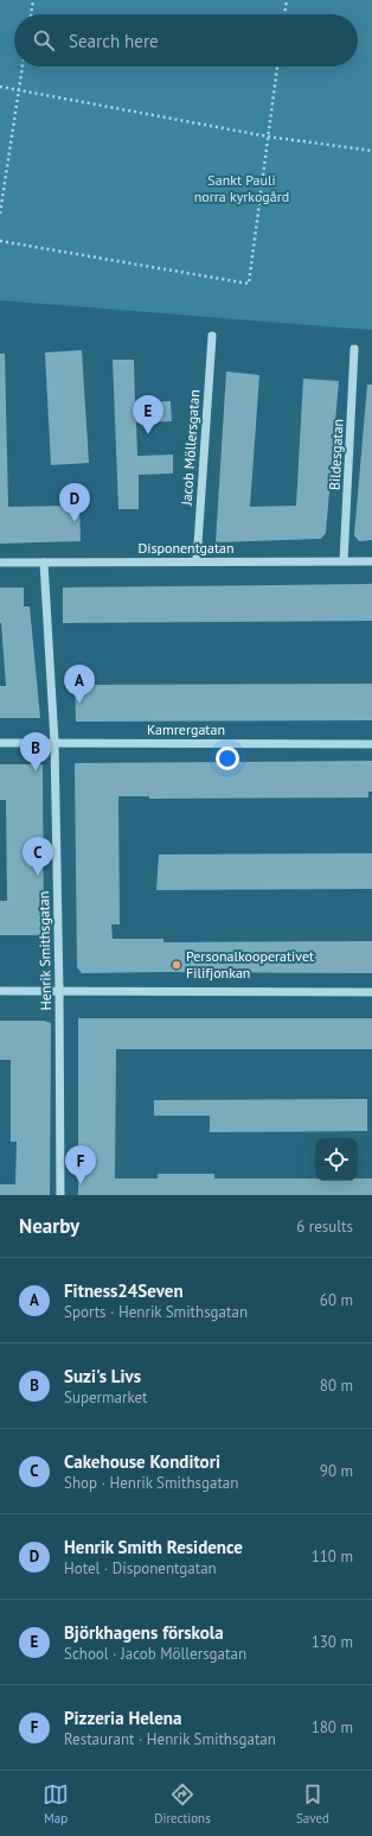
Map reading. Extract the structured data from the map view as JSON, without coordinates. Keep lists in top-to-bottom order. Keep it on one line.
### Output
{"streets":{"street":["Jacob Möllersgatan","Bildesgatan","Disponentgatan","Kamrergatan","Henrik Smithsgatan"]},"crossings":[["Jacob Möllersgatan","Disponentgatan"],["Bildesgatan","Disponentgatan"],["Disponentgatan","Henrik Smithsgatan"],["Kamrergatan","Henrik Smithsgatan"]],"parks":["Sankt Pauli norra kyrkogård"],"places":["Personalkooperativet Filifjonkan"],"page":{"search":"Search here","pins":["E","D","A","B","C","F"],"heading":["Nearby","6 results"],"list":[{"mark":"A","name":"Fitness24Seven","note":"Sports · Henrik Smithsgatan","value":"60 m"},{"mark":"B","name":"Suzi's Livs","note":"Supermarket","value":"80 m"},{"mark":"C","name":"Cakehouse Konditori","note":"Shop · Henrik Smithsgatan","value":"90 m"},{"mark":"D","name":"Henrik Smith Residence","note":"Hotel · Disponentgatan","value":"110 m"},{"mark":"E","name":"Björkhagens förskola","note":"School · Jacob Möllersgatan","value":"130 m"},{"mark":"F","name":"Pizzeria Helena","note":"Restaurant · Henrik Smithsgatan","value":"180 m"}],"nav":["Map","Directions","Saved"]}}
